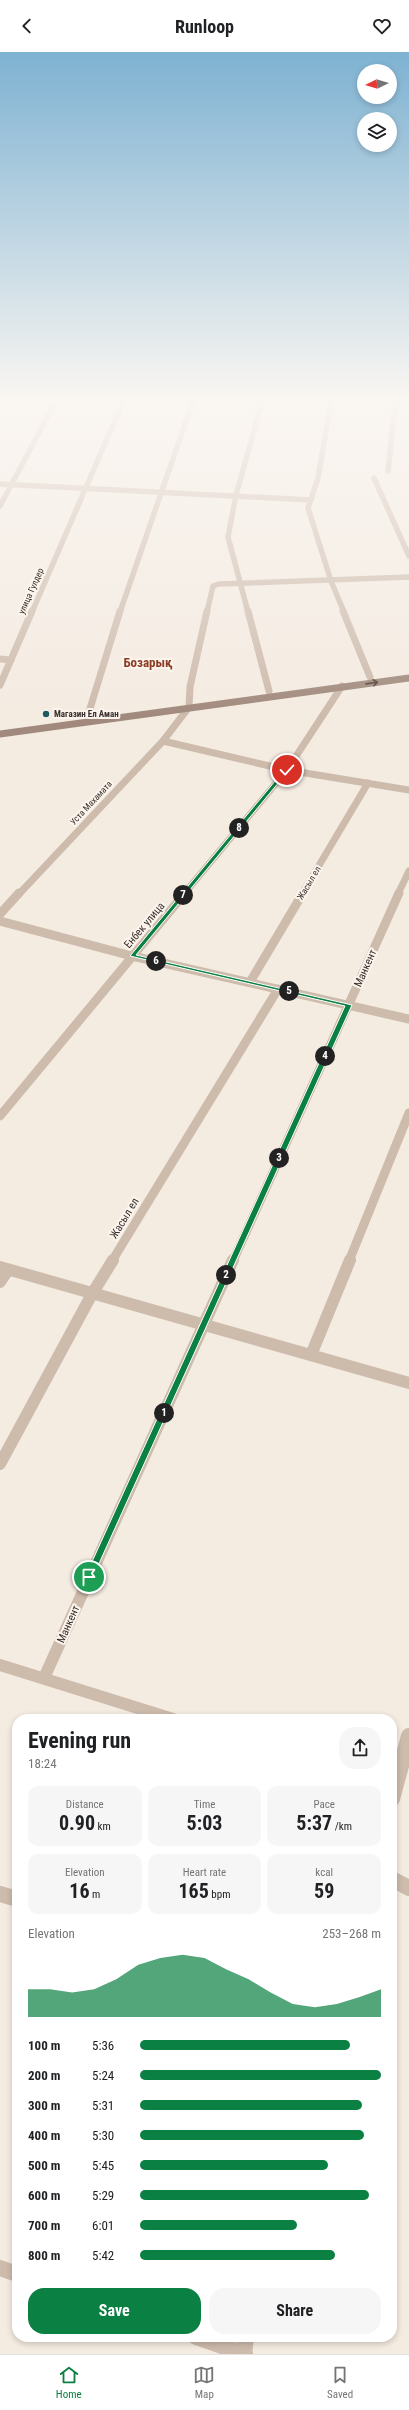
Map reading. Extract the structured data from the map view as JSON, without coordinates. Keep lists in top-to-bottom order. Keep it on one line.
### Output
{"streets":{"street":["улица Гулдер","Уста Махамата","Жасыл ел","Енбек улица","Манкент"]},"districts":["Бозарық"],"places":["Магазин Ел Аман"],"north":"left","page":{"header":"Runloop","pins":["8","7","6","5","4","3","2","1"],"heading":["Evening run","18:24"],"stats":[["Distance","0.90 km"],["Time","5:03"],["Pace","5:37 /km"],["Elevation","16 m"],["Heart rate","165 bpm"],["kcal","59"]],"chart":["Elevation","253–268 m"],"list":[{"name":"100 m","note":"5:36"},{"name":"200 m","note":"5:24"},{"name":"300 m","note":"5:31"},{"name":"400 m","note":"5:30"},{"name":"500 m","note":"5:45"},{"name":"600 m","note":"5:29"},{"name":"700 m","note":"6:01"},{"name":"800 m","note":"5:42"}],"buttons":["Save","Share"],"tabs":["Home","Map","Saved"]}}
